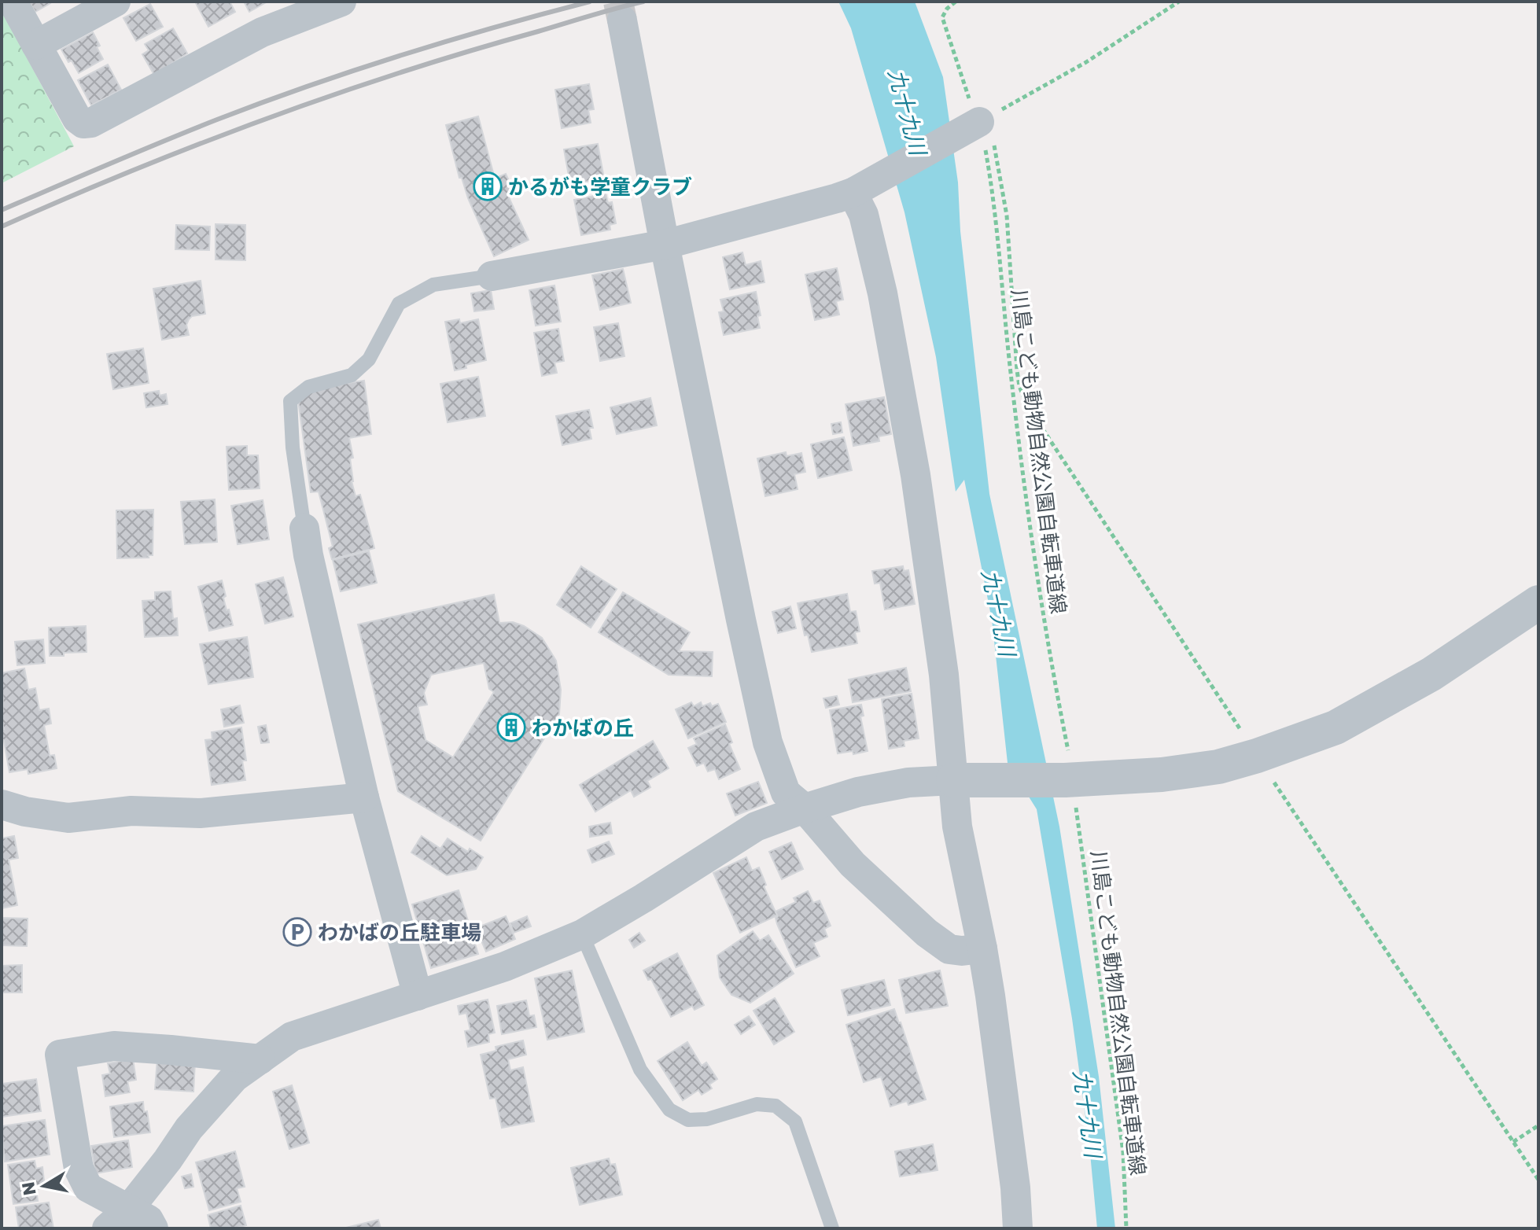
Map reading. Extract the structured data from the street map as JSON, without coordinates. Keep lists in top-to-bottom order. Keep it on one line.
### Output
{"streets":{"path":["川島こども動物自然公園自転車道線"]},"water":["九十九川"],"places":{"building":["かるがも学童クラブ","わかばの丘"],"parking":["わかばの丘駐車場"]},"north":"left"}
